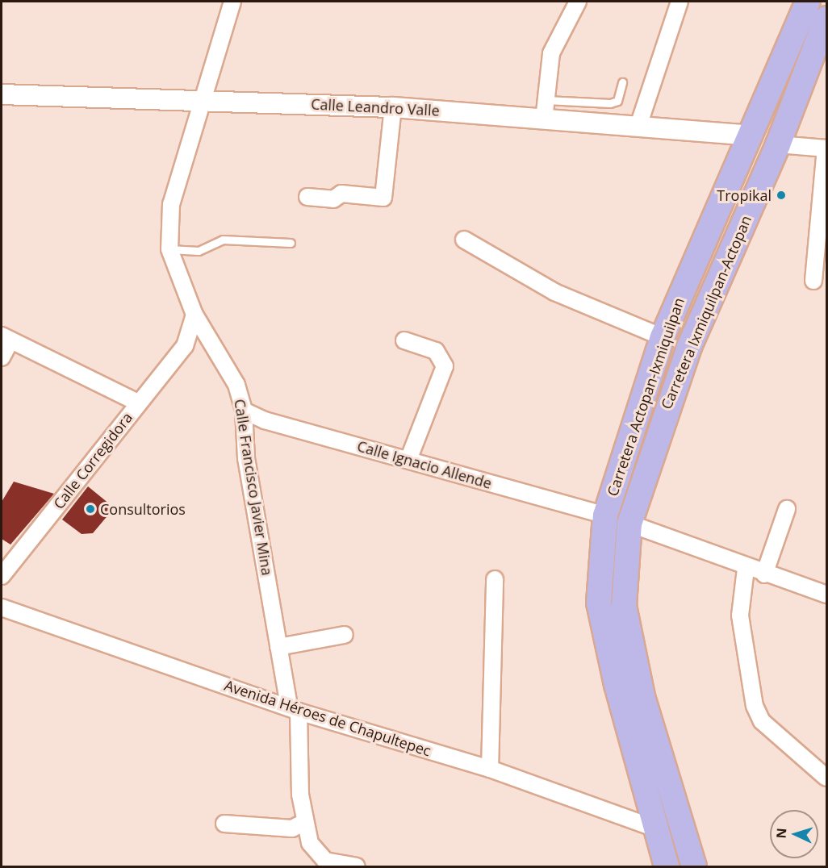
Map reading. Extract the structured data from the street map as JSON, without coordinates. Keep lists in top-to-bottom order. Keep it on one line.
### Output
{"streets":{"main road":["Carretera Ixmiquilpan-Actopan","Carretera Actopan-Ixmiquilpan"],"street":["Calle Leandro Valle","Calle Corregidora","Calle Ignacio Allende","Calle Francisco Javier Mina","Avenida Héroes de Chapultepec"]},"crossings":[["Calle Leandro Valle","Carretera Actopan-Ixmiquilpan"],["Calle Leandro Valle","Calle Francisco Javier Mina"],["Carretera Actopan-Ixmiquilpan","Calle Ignacio Allende"],["Carretera Actopan-Ixmiquilpan","Avenida Héroes de Chapultepec"],["Calle Corregidora","Calle Francisco Javier Mina"],["Calle Ignacio Allende","Calle Francisco Javier Mina"],["Calle Francisco Javier Mina","Avenida Héroes de Chapultepec"]],"places":["Tropikal","Consultorios"],"north":"left"}
